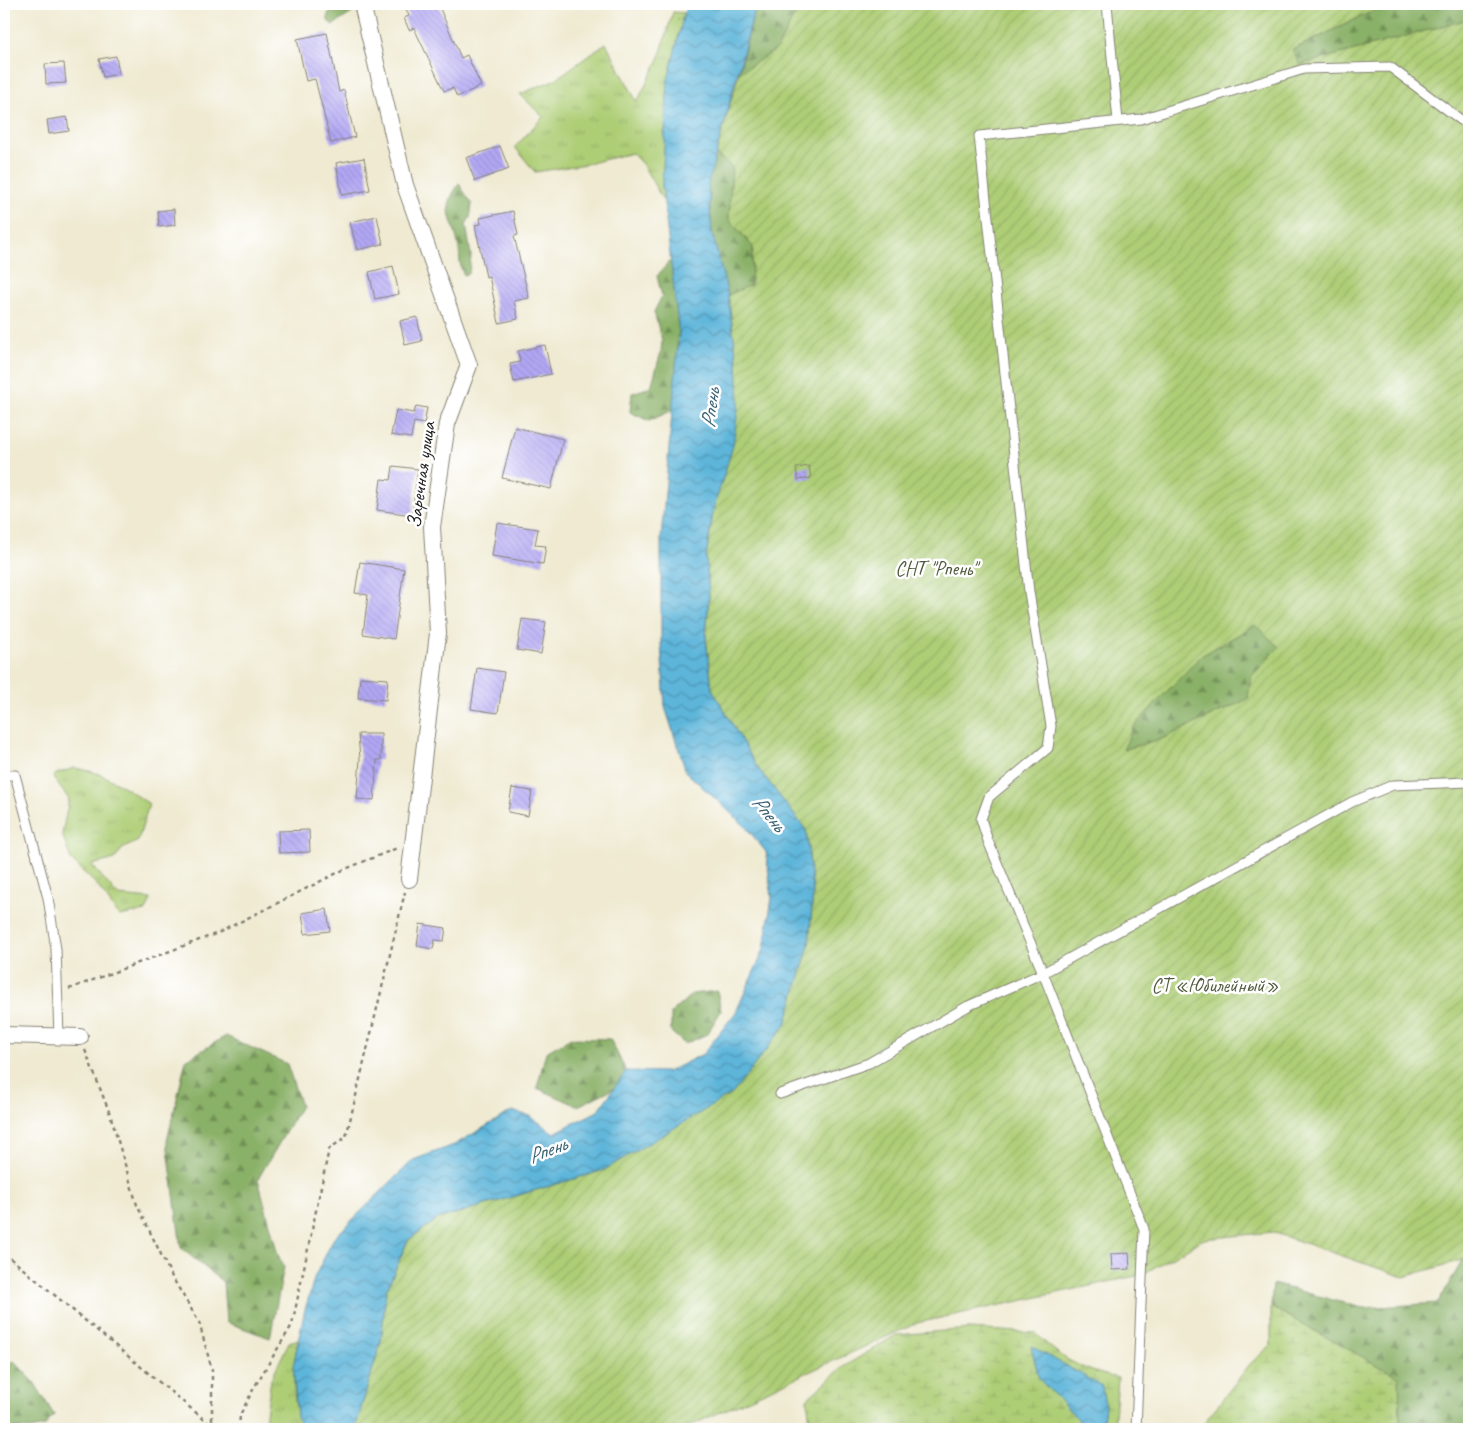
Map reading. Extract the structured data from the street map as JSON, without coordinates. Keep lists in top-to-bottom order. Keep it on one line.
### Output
{"streets":{"street":["Заречная улица"]},"water":["Рпень"],"parks":["СНТ \"Рпень\"","СТ «Юбилейный»"]}
